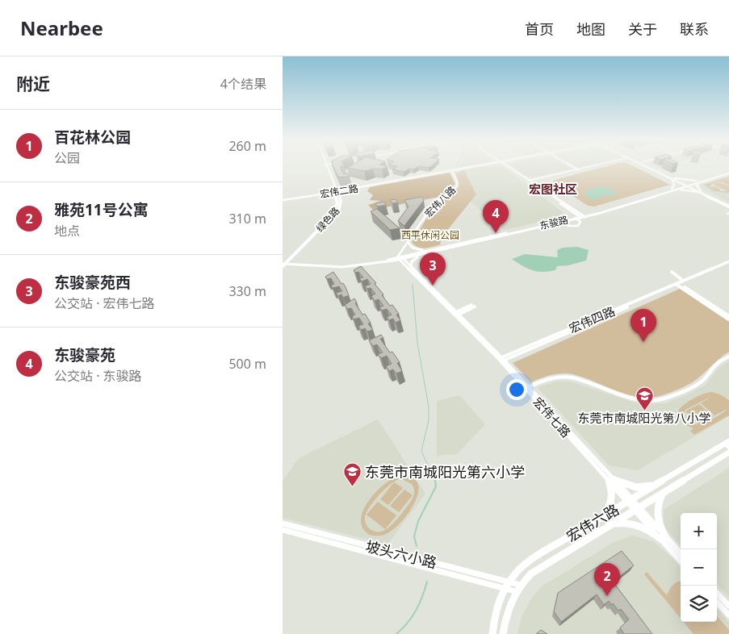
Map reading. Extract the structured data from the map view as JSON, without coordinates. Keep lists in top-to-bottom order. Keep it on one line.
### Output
{"streets":{"main road":["绿色路","宏伟六路"],"street":["宏伟二路","宏伟八路","东骏路","宏伟四路","宏伟七路","坡头六小路"]},"crossings":[["宏伟二路","宏伟八路"],["宏伟二路","绿色路"],["宏伟八路","东骏路"],["宏伟八路","宏伟七路"],["绿色路","东骏路"],["东骏路","宏伟七路"],["宏伟四路","宏伟七路"],["宏伟七路","宏伟六路"],["宏伟六路","坡头六小路"]],"districts":["宏图社区"],"parks":["西平休闲公园"],"places":{"school or university":["东莞市南城阳光第八小学","东莞市南城阳光第六小学"]},"page":{"header":"Nearbee","nav":["首页","地图","关于","联系"],"heading":["附近","4个结果"],"list":[{"mark":"1","name":"百花林公园","note":"公园","value":"260 m"},{"mark":"2","name":"雅苑11号公寓","note":"地点","value":"310 m"},{"mark":"3","name":"东骏豪苑西","note":"公交站 · 宏伟七路","value":"330 m"},{"mark":"4","name":"东骏豪苑","note":"公交站 · 东骏路","value":"500 m"}],"pins":["4","3","1","2"],"map_buttons":["+","−"]}}
